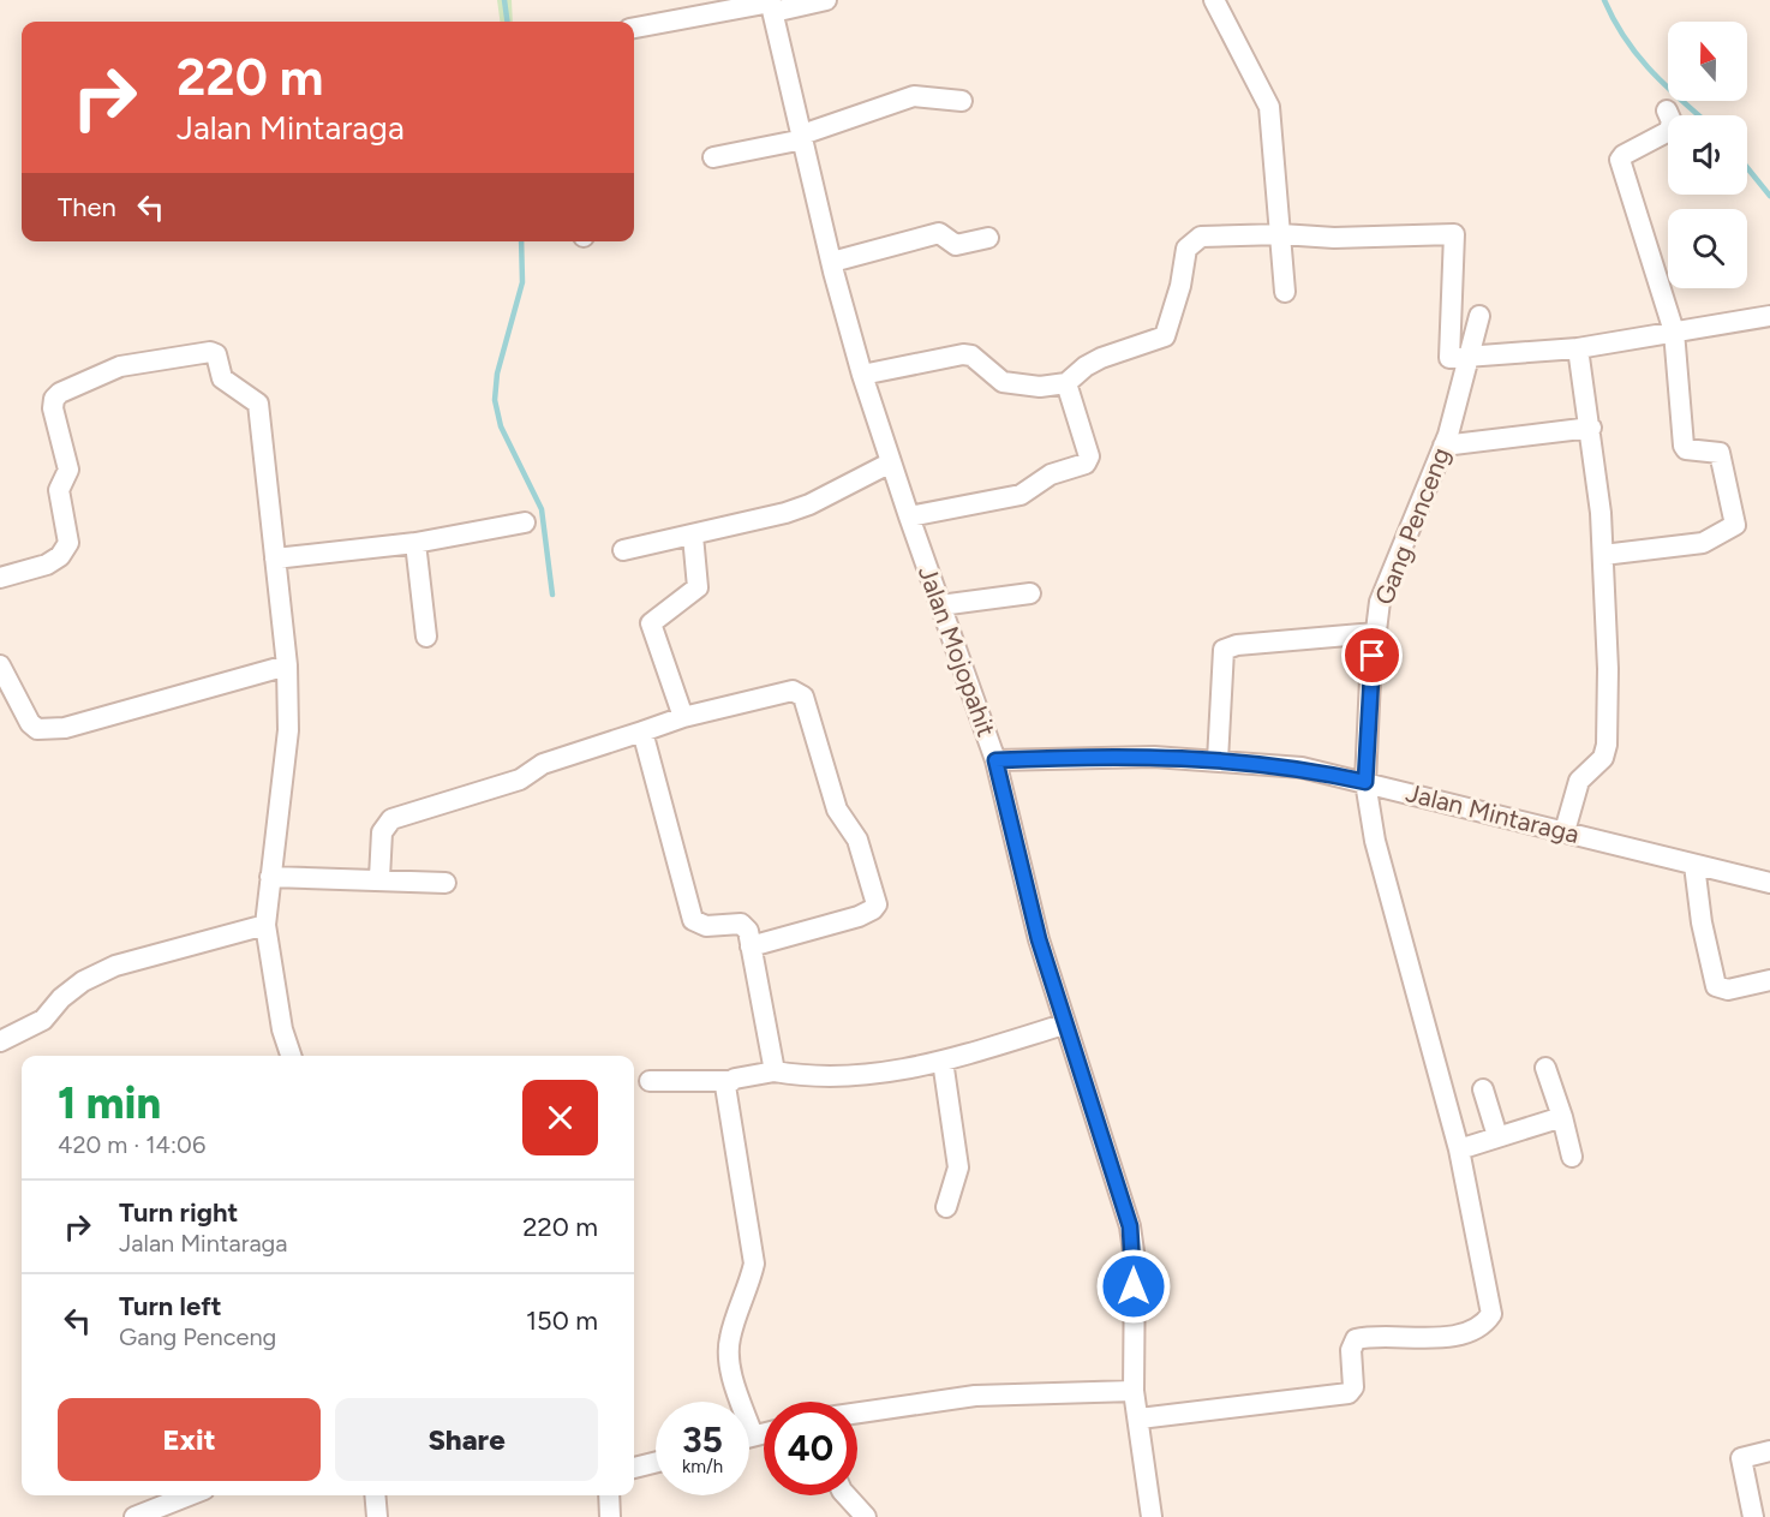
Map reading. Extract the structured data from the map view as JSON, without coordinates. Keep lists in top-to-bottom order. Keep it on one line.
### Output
{"streets":{"street":["Gang Penceng","Jalan Mojopahit","Jalan Mintaraga"]},"crossings":[["Gang Penceng","Jalan Mojopahit"],["Gang Penceng","Jalan Mintaraga"],["Jalan Mojopahit","Jalan Mintaraga"]],"north":"top","page":{"turn":["220 m","Jalan Mintaraga"],"then":"Then","heading":["1 min","420 m · 14:06"],"list":[{"name":"Turn right","note":"Jalan Mintaraga","value":"220 m"},{"name":"Turn left","note":"Gang Penceng","value":"150 m"}],"buttons":["Exit","Share"],"speed":"35 km/h","limit":"40"}}
